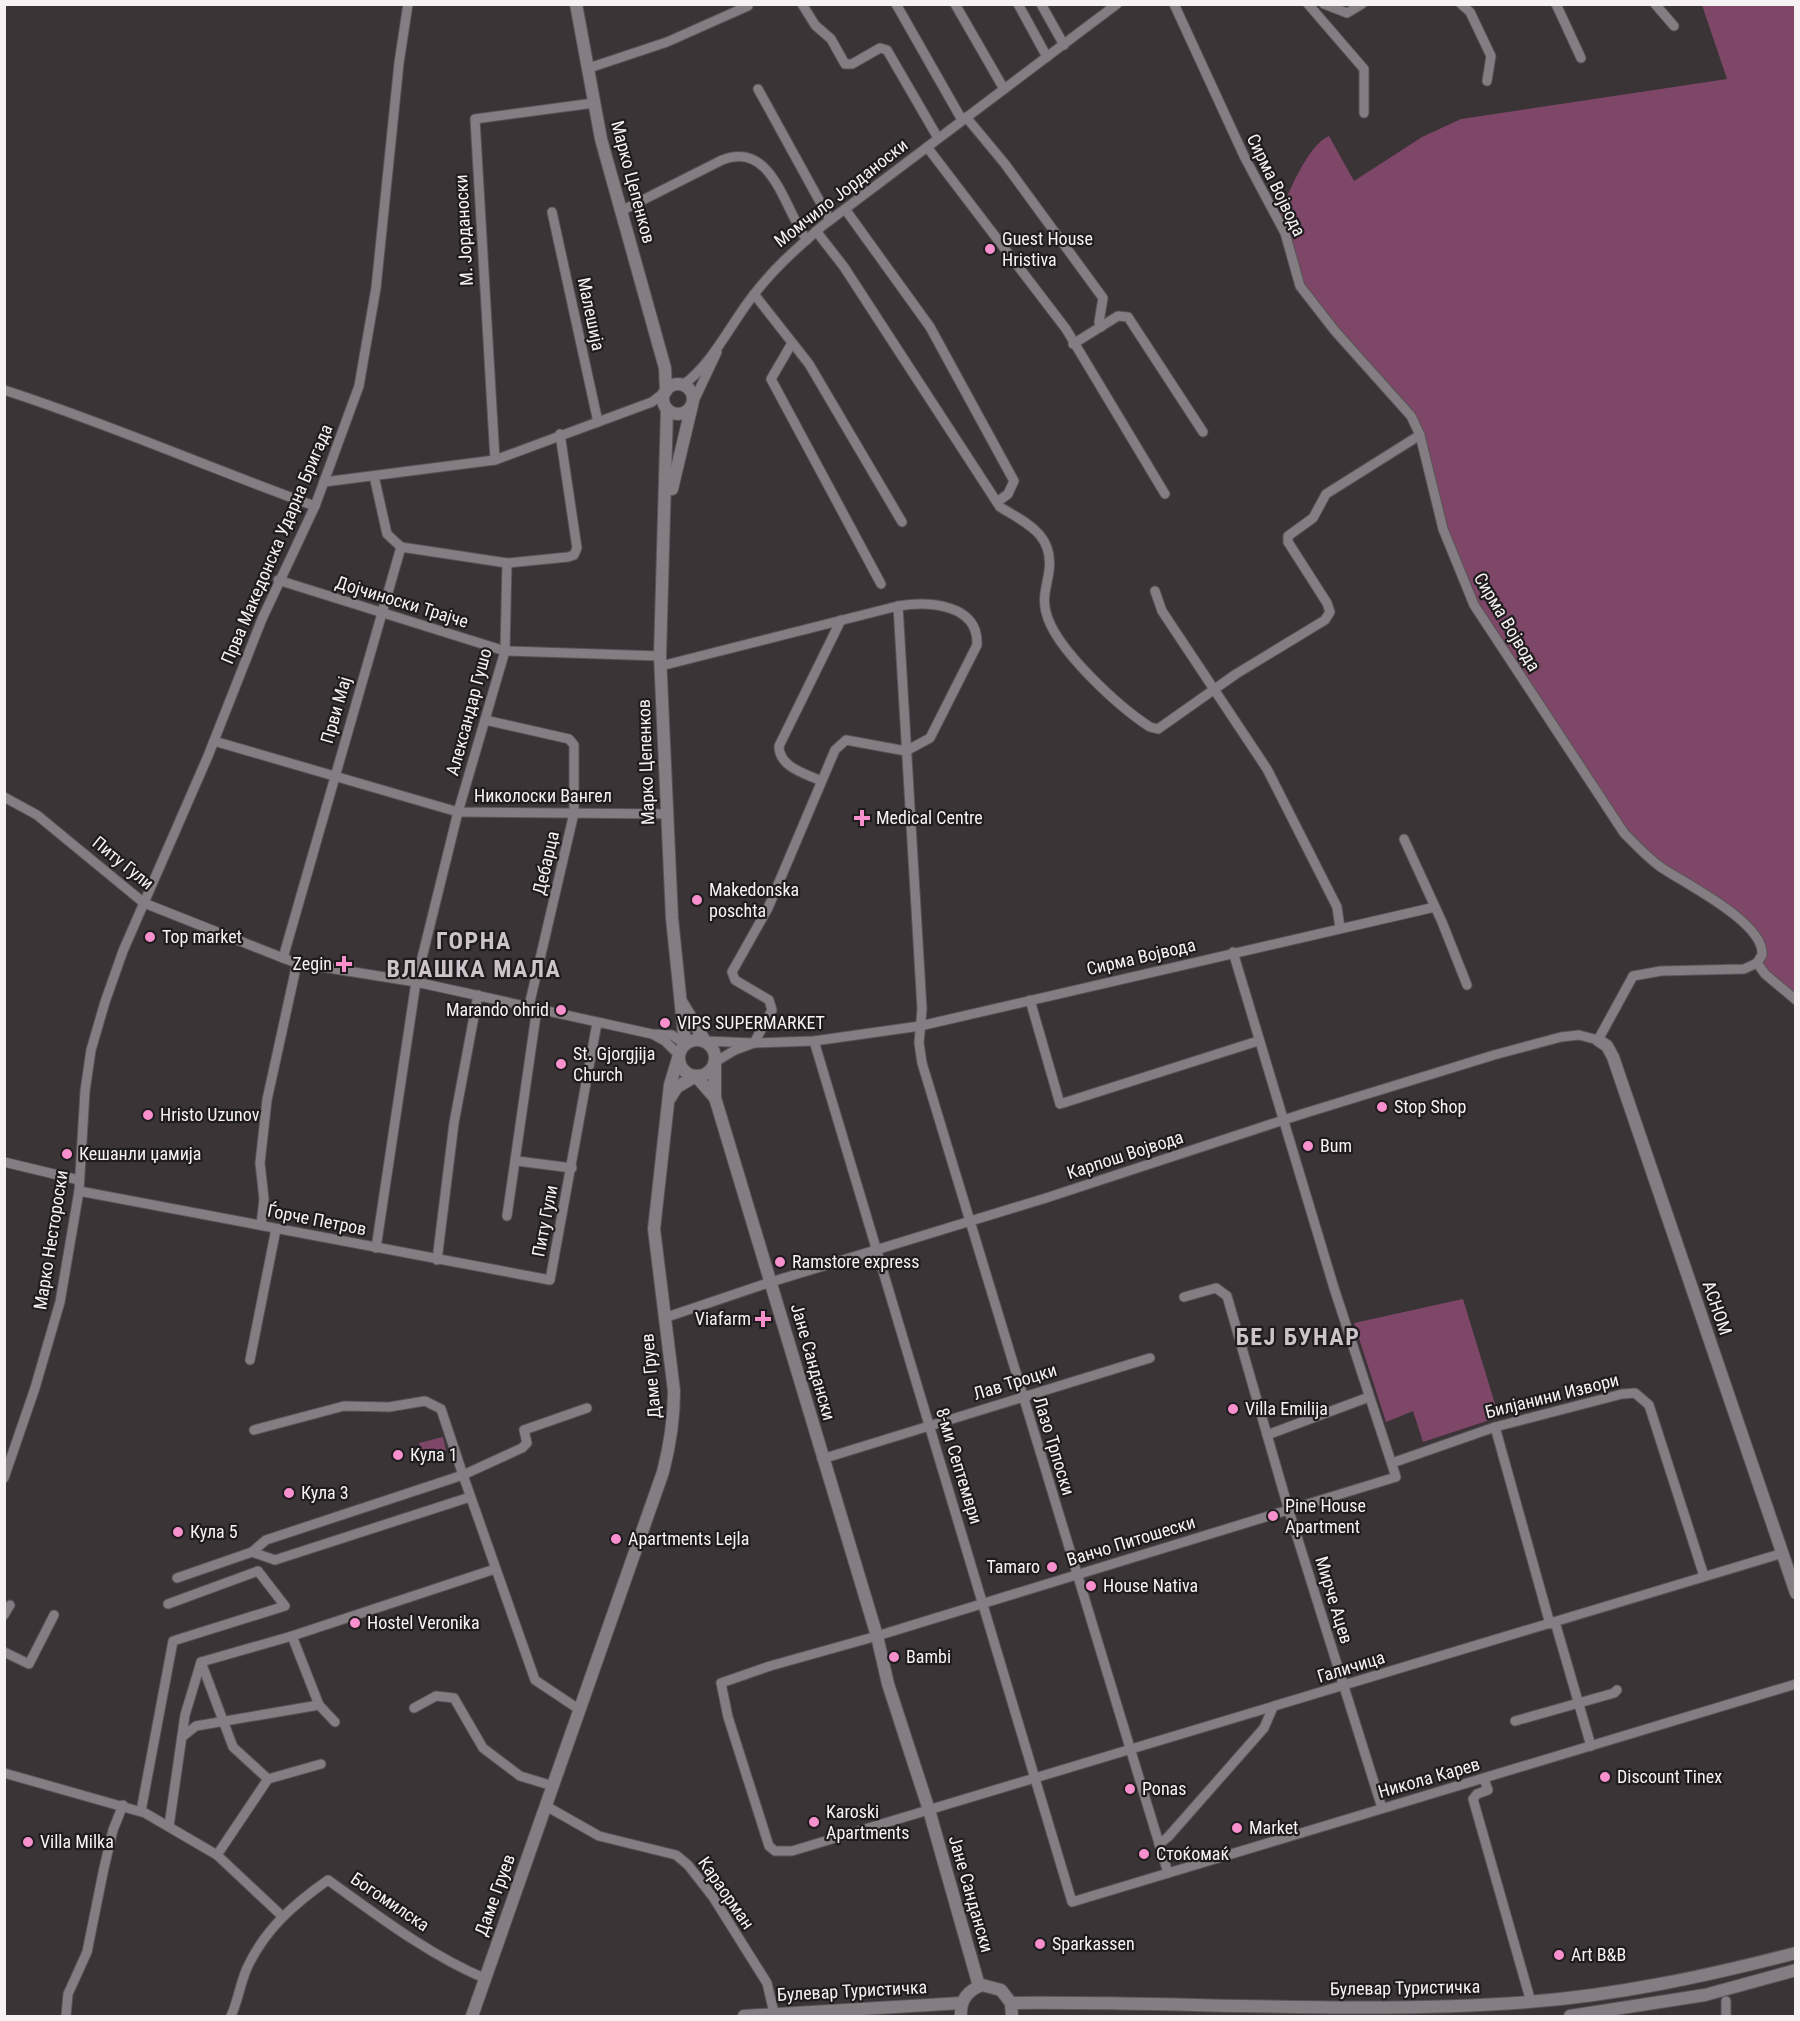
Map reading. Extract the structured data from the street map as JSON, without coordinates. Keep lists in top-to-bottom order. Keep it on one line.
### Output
{"streets":{"street":["Марко Цепенков","Сирма Војвода","Момчило Јорданоски","М. Јорданоски","Малешија","Прва Македонска Ударна Бригада","Дојчиноски Трајче","Први Мај","Александар Гушо","Николоски Вангел","Питу Гули","Дебарца","Карпош Војвода","Ѓорче Петров","Марко Нестороски","АСНОМ","Јане Сандански","Даме Груев","Лав Троцки","Билјанини Извори","Лазо Трпоски","8-ми Септември","Ванчо Питошески","Мирче Ацев","Галичица","Никола Карев","Караорман","Богомилска","Булевар Туристичка"]},"crossings":[["Марко Цепенков","М. Јорданоски"],["Марко Цепенков","Дојчиноски Трајче"],["Марко Цепенков","Николоски Вангел"],["Сирма Војвода","Јане Сандански"],["Сирма Војвода","Даме Груев"],["Сирма Војвода","Лазо Трпоски"],["Сирма Војвода","8-ми Септември"],["Прва Македонска Ударна Бригада","Дојчиноски Трајче"],["Прва Македонска Ударна Бригада","Николоски Вангел"],["Прва Македонска Ударна Бригада","Питу Гули"],["Прва Македонска Ударна Бригада","Марко Нестороски"],["Дојчиноски Трајче","Први Мај"],["Дојчиноски Трајче","Александар Гушо"],["Дојчиноски Трајче","Лазо Трпоски"],["Први Мај","Николоски Вангел"],["Први Мај","Питу Гули"],["Александар Гушо","Николоски Вангел"],["Александар Гушо","Питу Гули"],["Александар Гушо","Дебарца"],["Николоски Вангел","Дебарца"],["Питу Гули","Дебарца"],["Питу Гули","Ѓорче Петров"],["Питу Гули","Марко Нестороски"],["Карпош Војвода","АСНОМ"],["Карпош Војвода","Јане Сандански"],["Карпош Војвода","Даме Груев"],["Карпош Војвода","Лазо Трпоски"],["Карпош Војвода","8-ми Септември"],["Ѓорче Петров","Марко Нестороски"],["АСНОМ","Галичица"],["Јане Сандански","Даме Груев"],["Јане Сандански","Лав Троцки"],["Јане Сандански","Ванчо Питошески"],["Јане Сандански","Галичица"],["Даме Груев","Караорман"],["Даме Груев","Богомилска"],["Лав Троцки","Лазо Трпоски"],["Лав Троцки","8-ми Септември"],["Билјанини Извори","Ванчо Питошески"],["Билјанини Извори","Галичица"],["Лазо Трпоски","Ванчо Питошески"],["Лазо Трпоски","Галичица"],["Лазо Трпоски","Никола Карев"],["8-ми Септември","Ванчо Питошески"],["8-ми Септември","Галичица"],["8-ми Септември","Никола Карев"],["Ванчо Питошески","Мирче Ацев"],["Мирче Ацев","Галичица"],["Мирче Ацев","Никола Карев"],["Караорман","Булевар Туристичка"]],"districts":["ГОРНА ВЛАШКА МАЛА","БЕЈ БУНАР"],"places":{"other":["Guest House Hristiva","Makedonska poschta","Top market","Marando ohrid","VIPS SUPERMARKET","St. Gjorgjija Church","Stop Shop","Hristo Uzunov","Bum","Кешанли џамија","Ramstore express","Villa Emilija","Кула 1","Кула 3","Pine House Apartment","Кула 5","Apartments Lejla","Tamaro","House Nativa","Hostel Veronika","Bambi","Discount Tinex","Ponas","Karoski Apartments","Market","Villa Milka","Стоќомаќ","Sparkassen","Art B&B"],"health":["Medical Centre","Zegin","Viafarm"]}}
